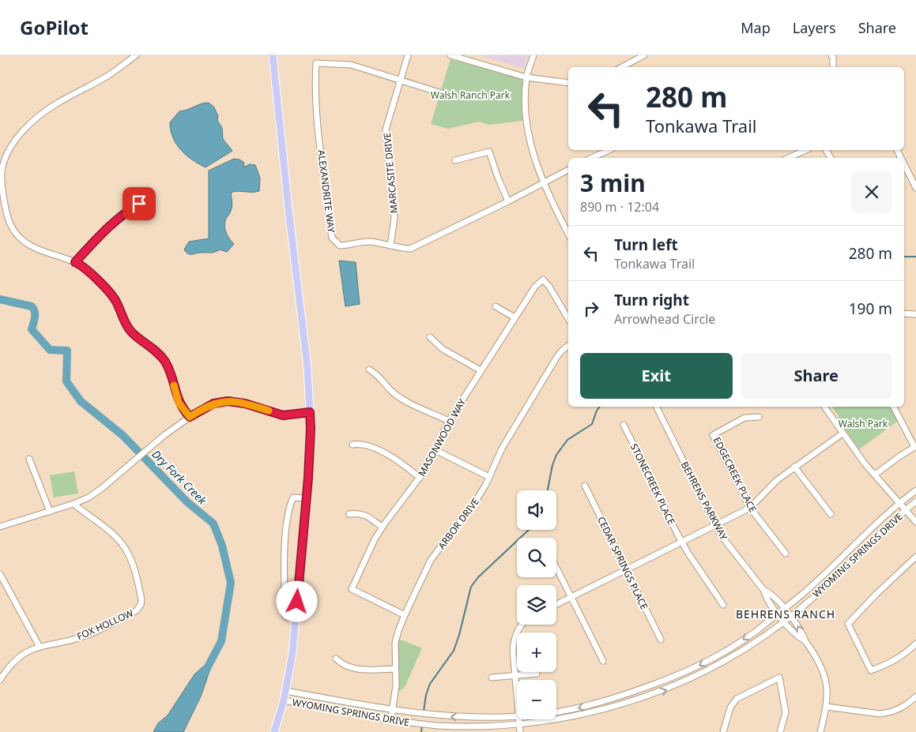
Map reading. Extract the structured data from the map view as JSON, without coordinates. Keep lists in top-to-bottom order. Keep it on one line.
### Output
{"streets":{"street":["MARCASITE DRIVE","ALEXANDRITE WAY","MASONWOOD WAY","EDGECREEK PLACE","STONECREEK PLACE","BEHRENS PARKWAY","ARBOR DRIVE","WYOMING SPRINGS DRIVE","CEDAR SPRINGS PLACE","FOX HOLLOW"]},"crossings":[["MARCASITE DRIVE","ALEXANDRITE WAY"],["MASONWOOD WAY","ARBOR DRIVE"],["BEHRENS PARKWAY","WYOMING SPRINGS DRIVE"],["ARBOR DRIVE","WYOMING SPRINGS DRIVE"]],"districts":["BEHRENS RANCH"],"water":["Dry Fork Creek"],"parks":["Walsh Ranch Park","Walsh Park"],"page":{"header":"GoPilot","nav":["Map","Layers","Share"],"turn":["280 m","Tonkawa Trail"],"heading":["3 min","890 m · 12:04"],"list":[{"name":"Turn left","note":"Tonkawa Trail","value":"280 m"},{"name":"Turn right","note":"Arrowhead Circle","value":"190 m"}],"buttons":["Exit","Share"],"map_buttons":["+","−"]}}
